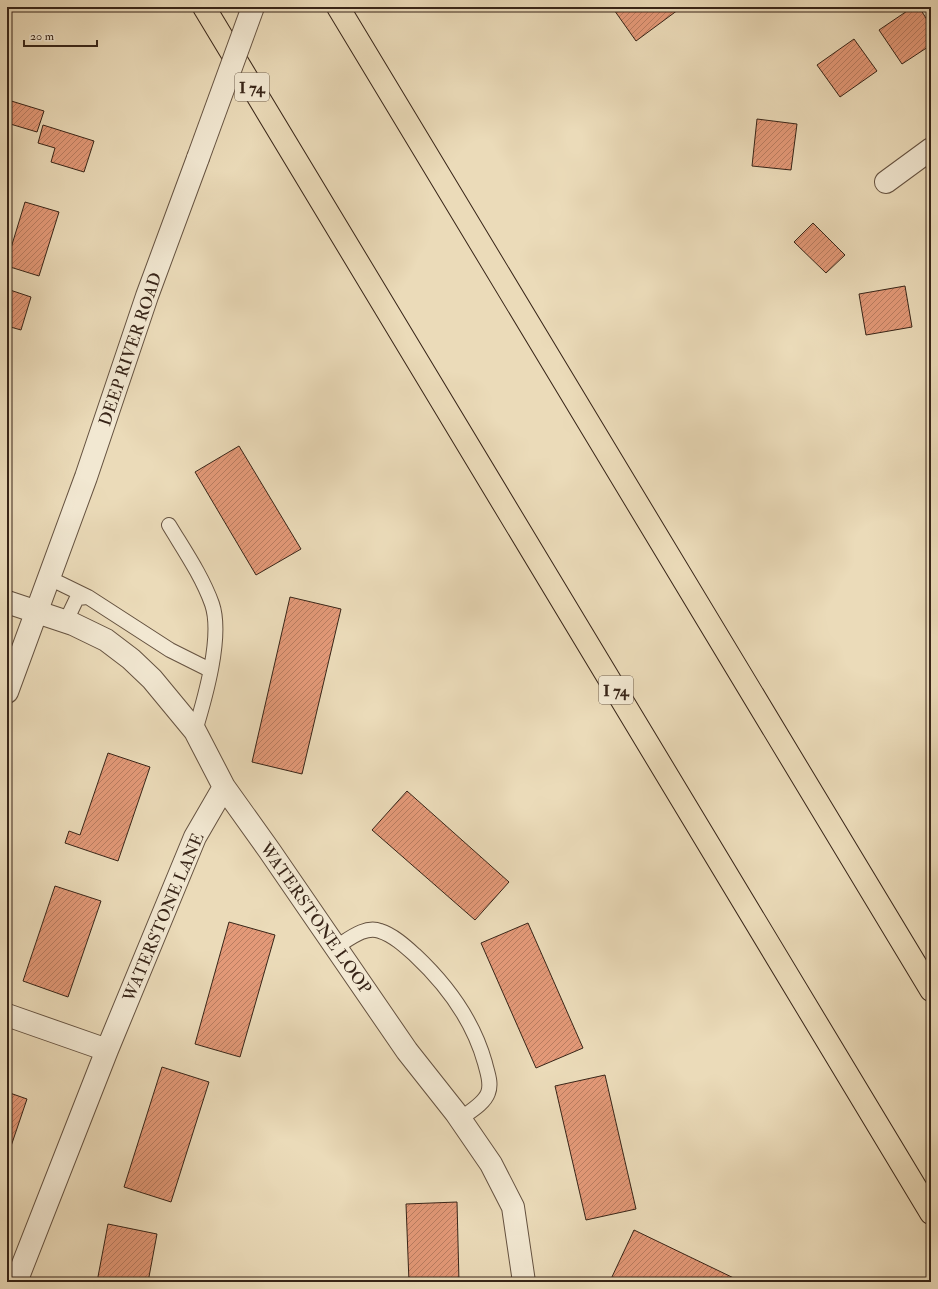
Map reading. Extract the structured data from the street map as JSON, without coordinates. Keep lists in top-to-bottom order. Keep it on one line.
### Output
{"streets":{"highway":["I 74"],"street":["DEEP RIVER ROAD","WATERSTONE LANE","WATERSTONE LOOP"]},"crossings":[["DEEP RIVER ROAD","WATERSTONE LOOP"],["WATERSTONE LANE","WATERSTONE LOOP"]],"scale_bar":"20 m"}
